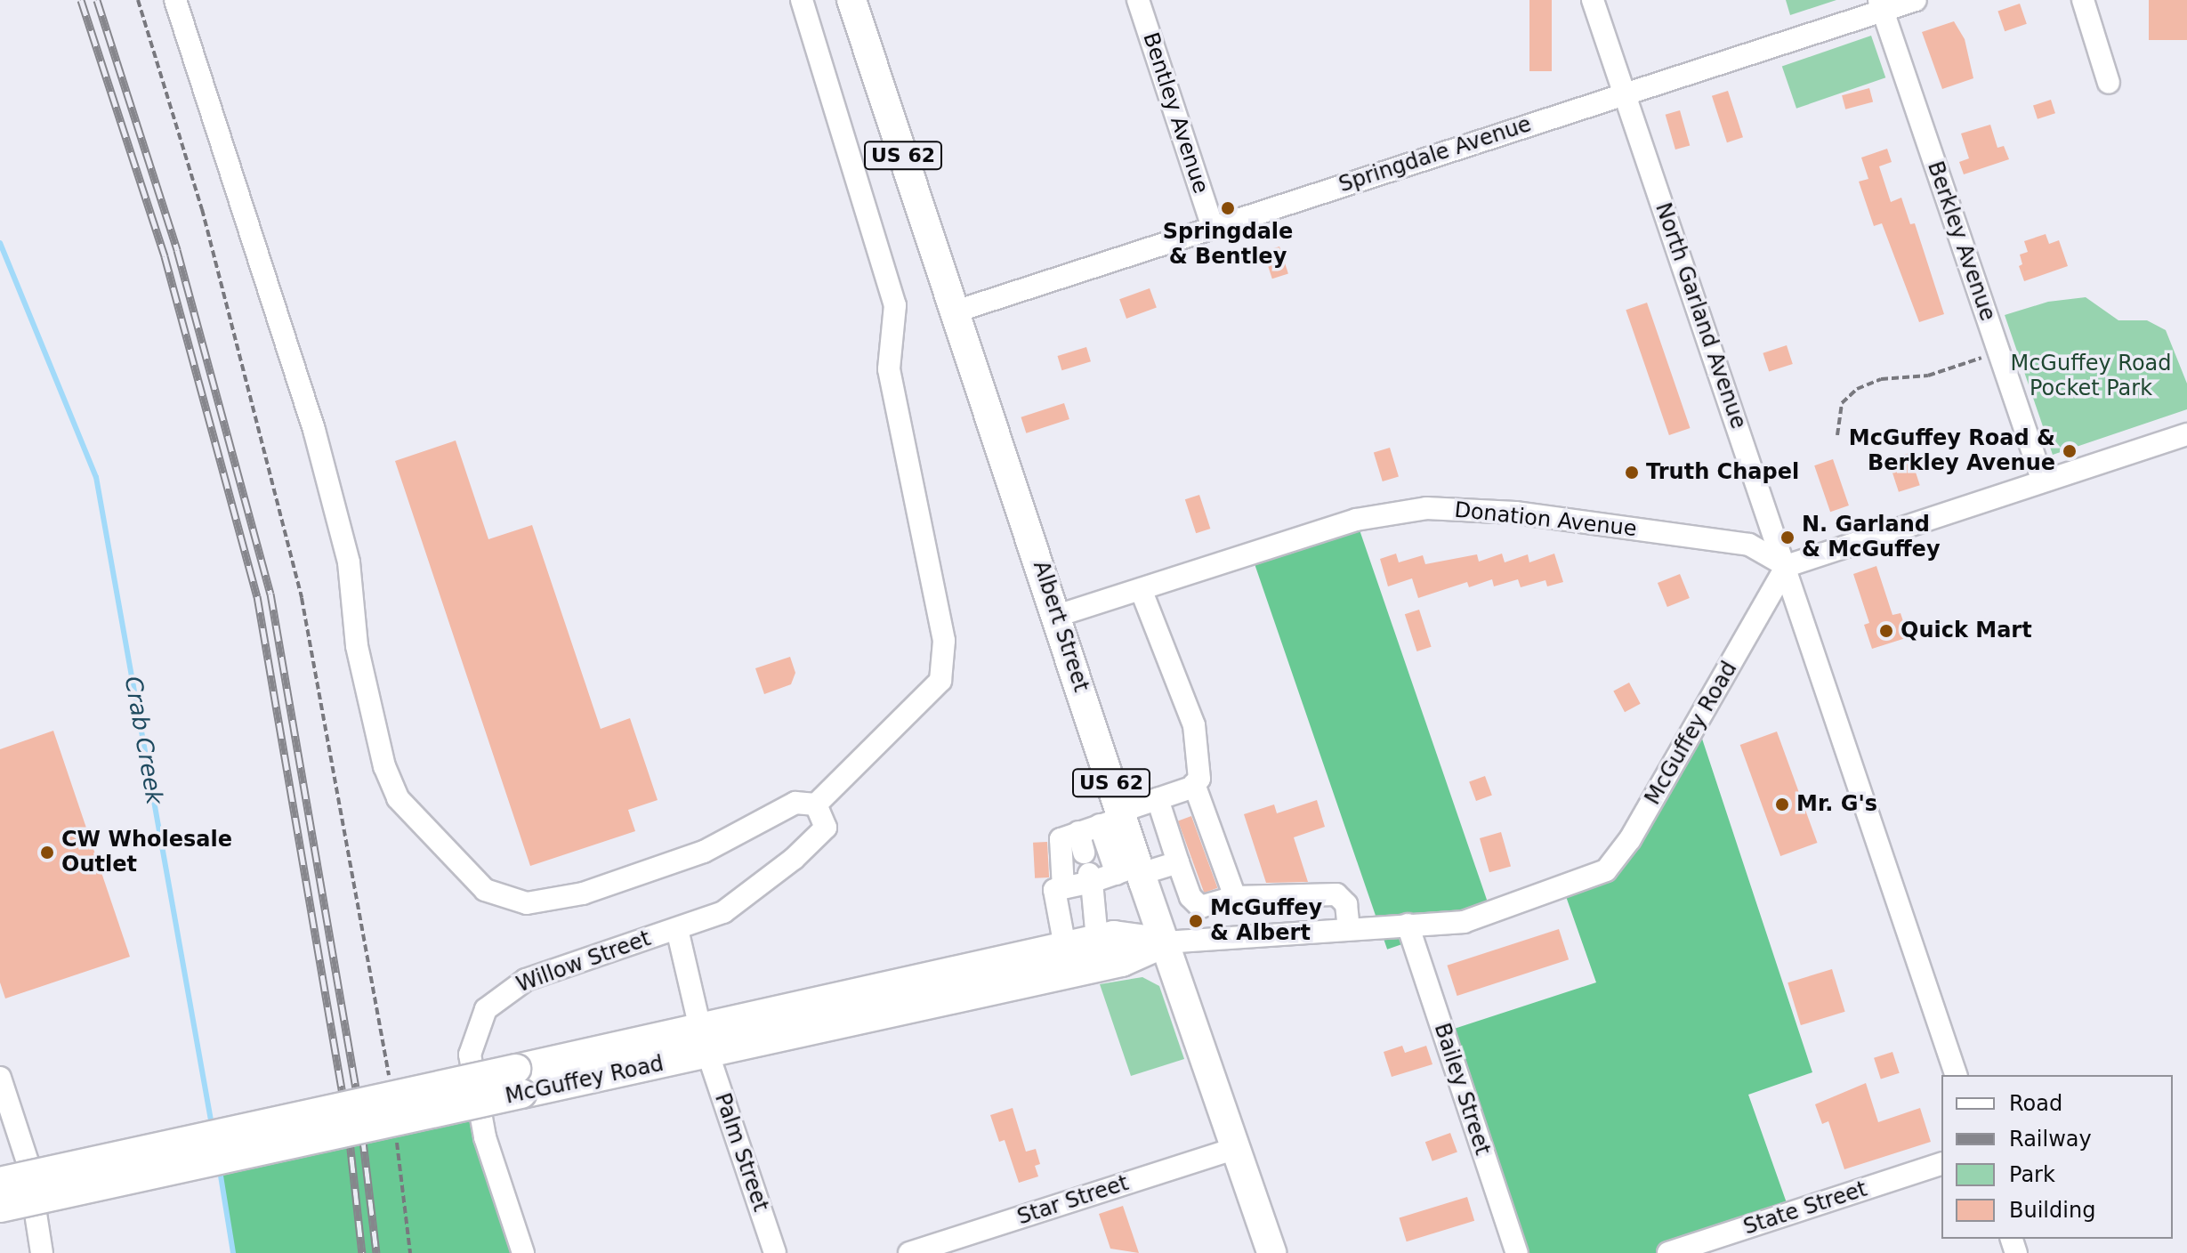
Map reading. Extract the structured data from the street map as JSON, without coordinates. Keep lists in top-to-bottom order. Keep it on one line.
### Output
{"streets":{"main road":["US 62","Albert Street","McGuffey Road"],"street":["Bentley Avenue","Springdale Avenue","Berkley Avenue","North Garland Avenue","Donation Avenue","Willow Street","Bailey Street","Palm Street","Star Street","State Street"]},"crossings":[["Bentley Avenue","Springdale Avenue"],["Springdale Avenue","Berkley Avenue"],["Springdale Avenue","North Garland Avenue"],["Springdale Avenue","Albert Street"],["North Garland Avenue","Donation Avenue"],["North Garland Avenue","McGuffey Road"],["Donation Avenue","Albert Street"],["Donation Avenue","McGuffey Road"],["Albert Street","McGuffey Road"],["Albert Street","Star Street"],["McGuffey Road","Bailey Street"],["McGuffey Road","Palm Street"],["Willow Street","Palm Street"]],"water":["Crab Creek"],"parks":["McGuffey Road Pocket Park"],"places":["Springdale & Bentley","McGuffey Road & Berkley Avenue","Truth Chapel","N. Garland & McGuffey","Quick Mart","Mr. G's","CW Wholesale Outlet","McGuffey & Albert"],"legend":["Road","Railway","Park","Building"]}
